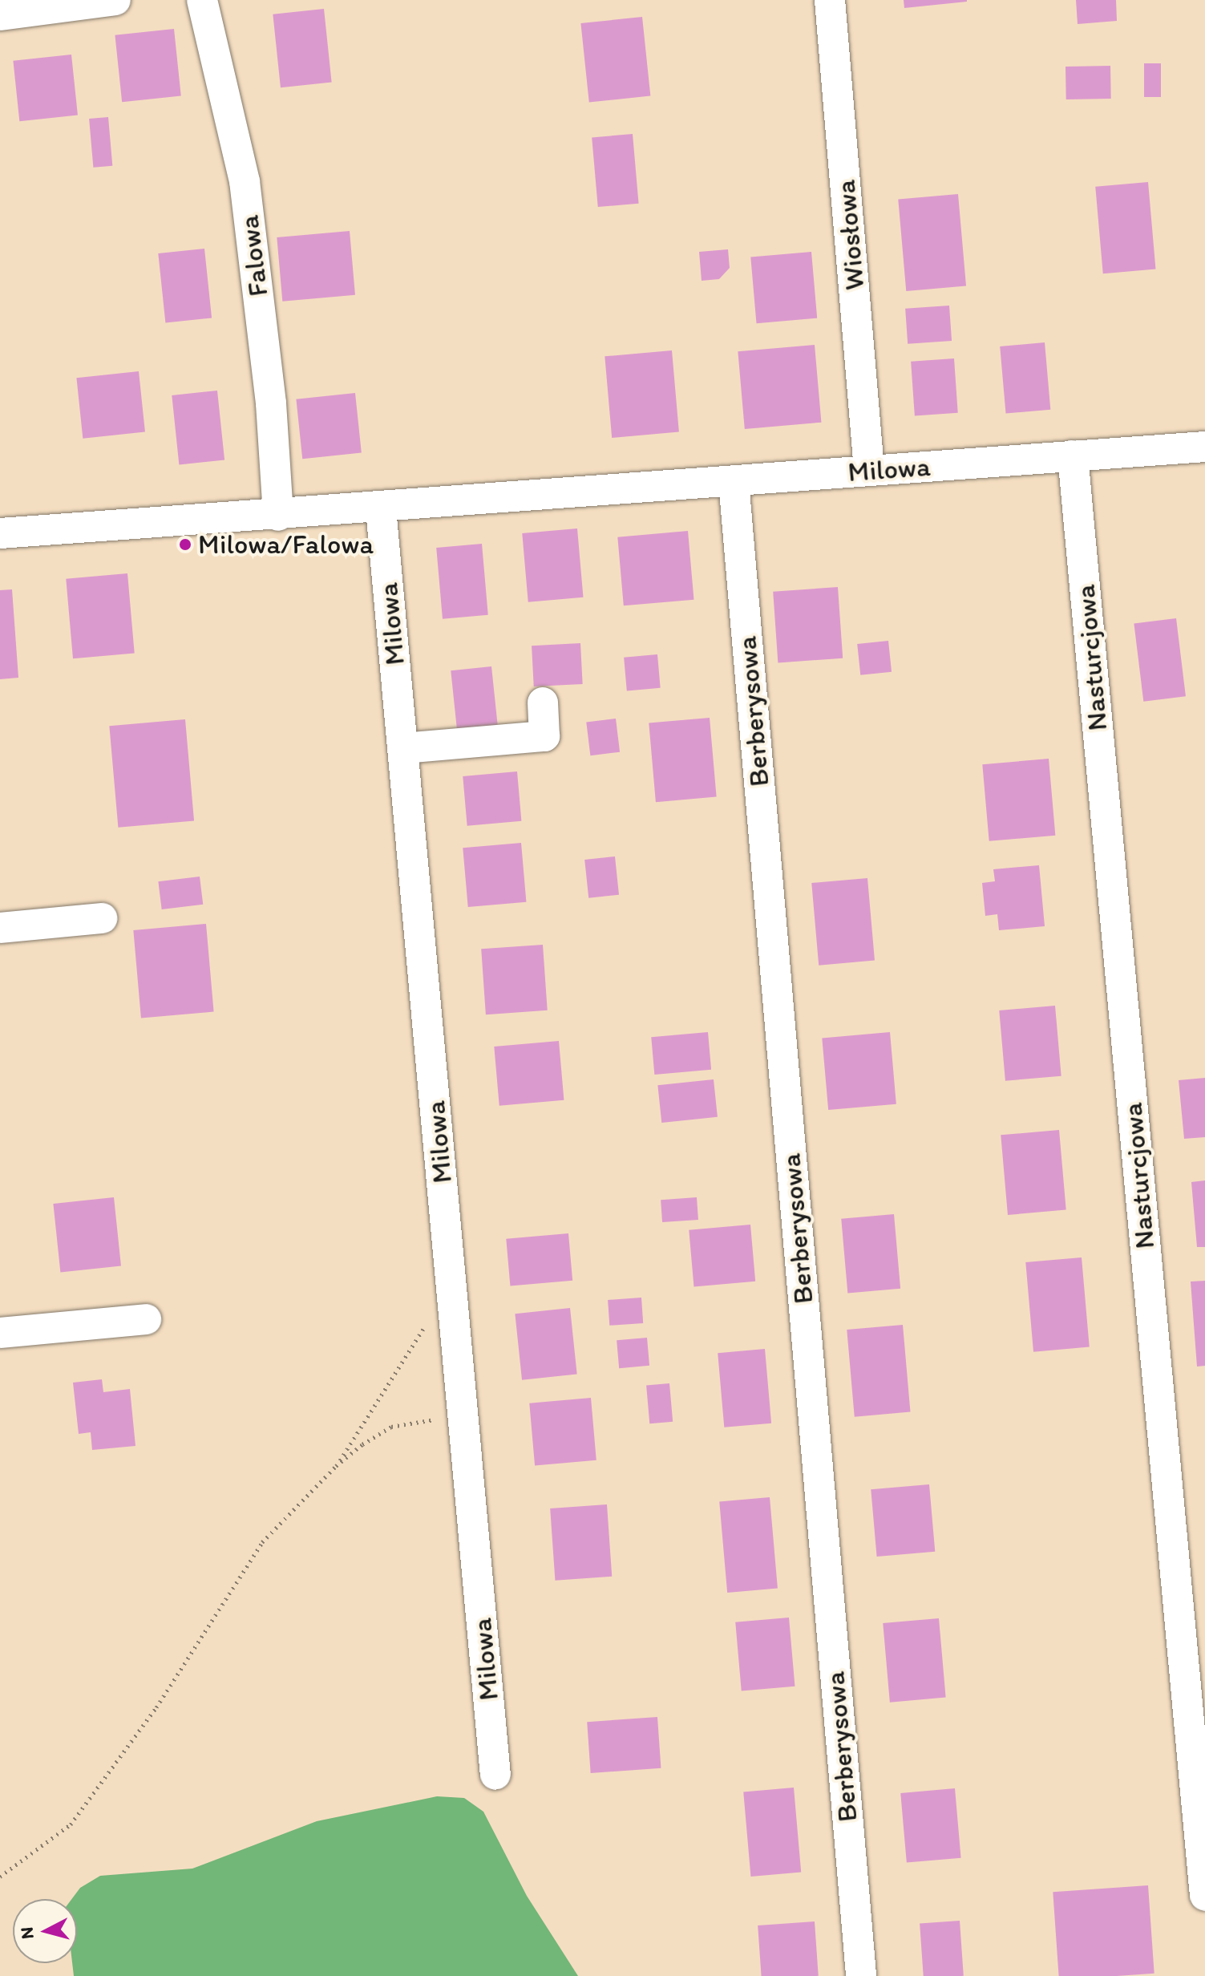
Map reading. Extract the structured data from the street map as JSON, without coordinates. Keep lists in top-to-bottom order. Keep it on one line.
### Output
{"streets":{"street":["Wiosłowa","Falowa","Milowa","Nasturcjowa","Berberysowa"]},"crossings":[["Wiosłowa","Milowa"],["Falowa","Milowa"],["Milowa","Nasturcjowa"],["Milowa","Berberysowa"]],"places":["Milowa/Falowa"],"north":"left"}
